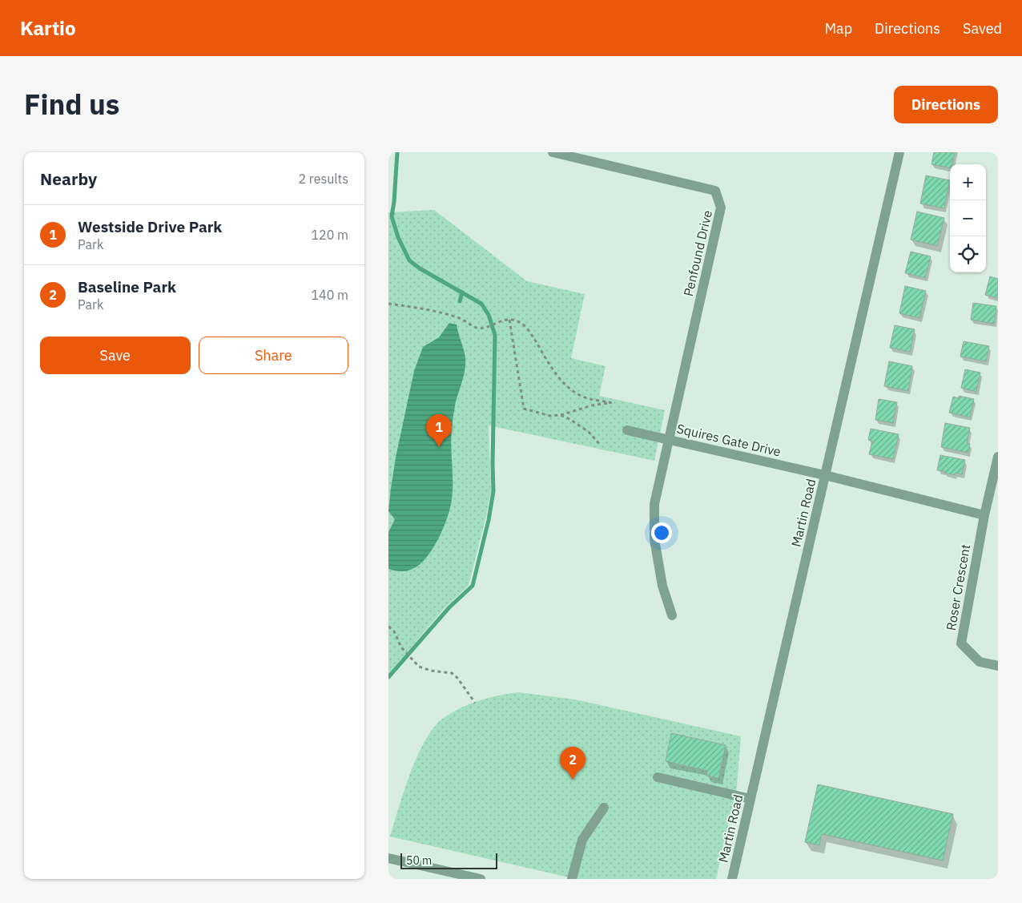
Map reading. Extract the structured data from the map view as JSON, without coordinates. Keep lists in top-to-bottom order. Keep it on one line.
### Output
{"streets":{"street":["Penfound Drive","Squires Gate Drive","Martin Road","Roser Crescent"]},"crossings":[["Penfound Drive","Squires Gate Drive"],["Squires Gate Drive","Martin Road"]],"scale_bar":"50 m","page":{"header":"Kartio","nav":["Map","Directions","Saved"],"title":"Find us","buttons":["Directions",["Save","Share"]],"heading":["Nearby","2 results"],"map_buttons":["+","−"],"list":[{"mark":"1","name":"Westside Drive Park","note":"Park","value":"120 m"},{"mark":"2","name":"Baseline Park","note":"Park","value":"140 m"}],"pins":["1","2"],"scale":"50 m"}}
